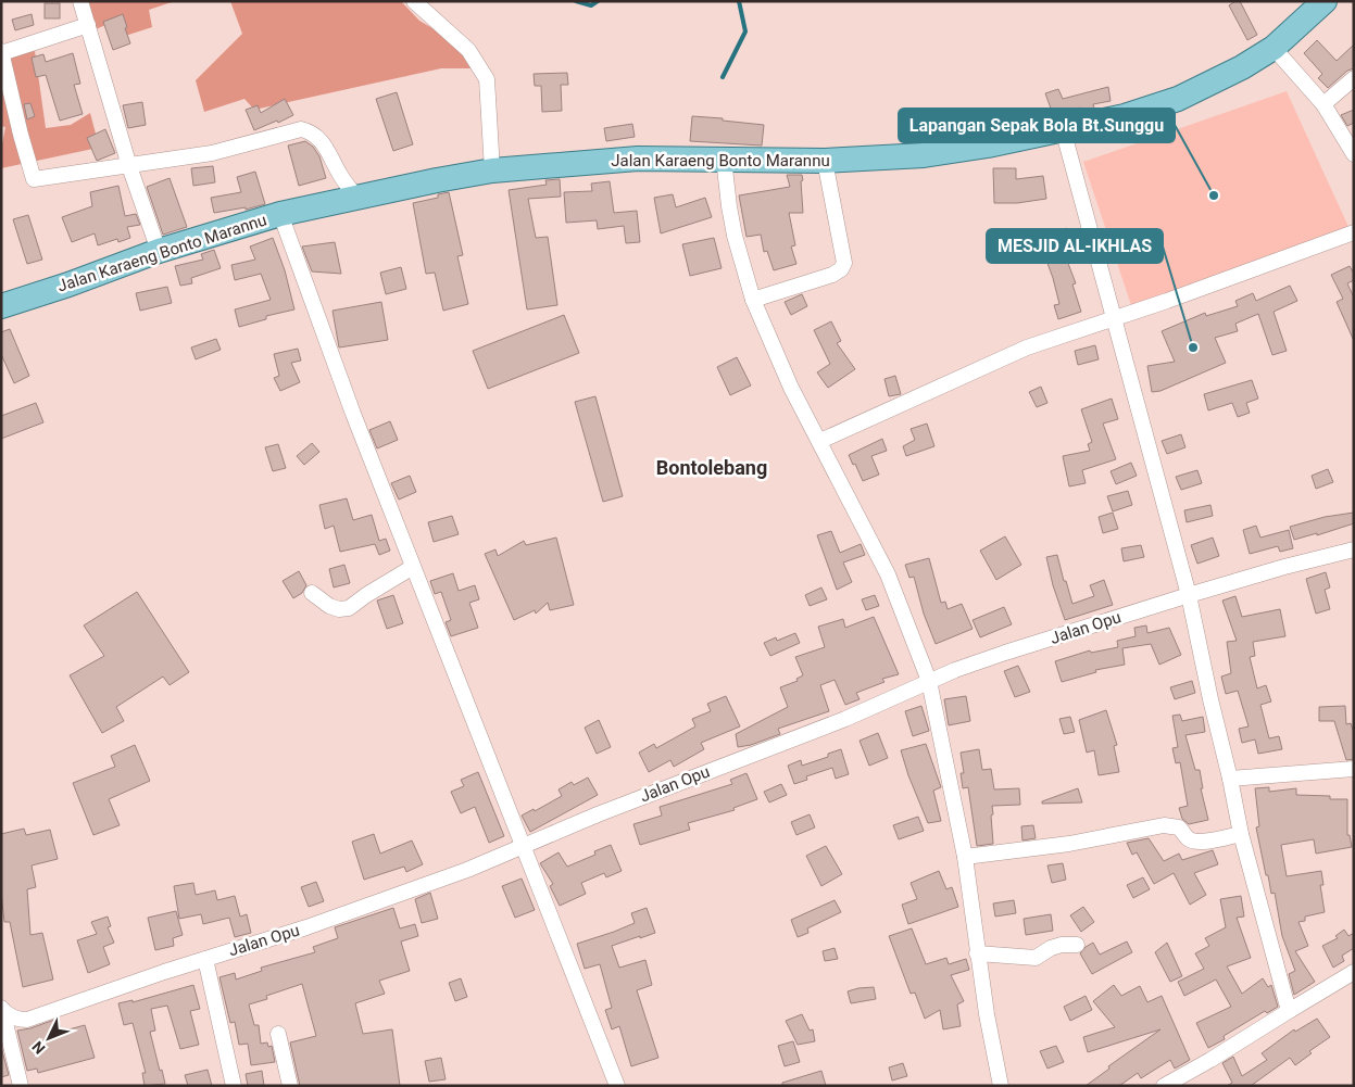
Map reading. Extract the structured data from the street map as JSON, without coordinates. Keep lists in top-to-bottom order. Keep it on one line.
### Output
{"streets":{"main road":["Jalan Karaeng Bonto Marannu"],"street":["Jalan Opu"]},"districts":["Bontolebang"],"places":["Lapangan Sepak Bola Bt.Sunggu","MESJID AL-IKHLAS"],"north":"bottom left"}
